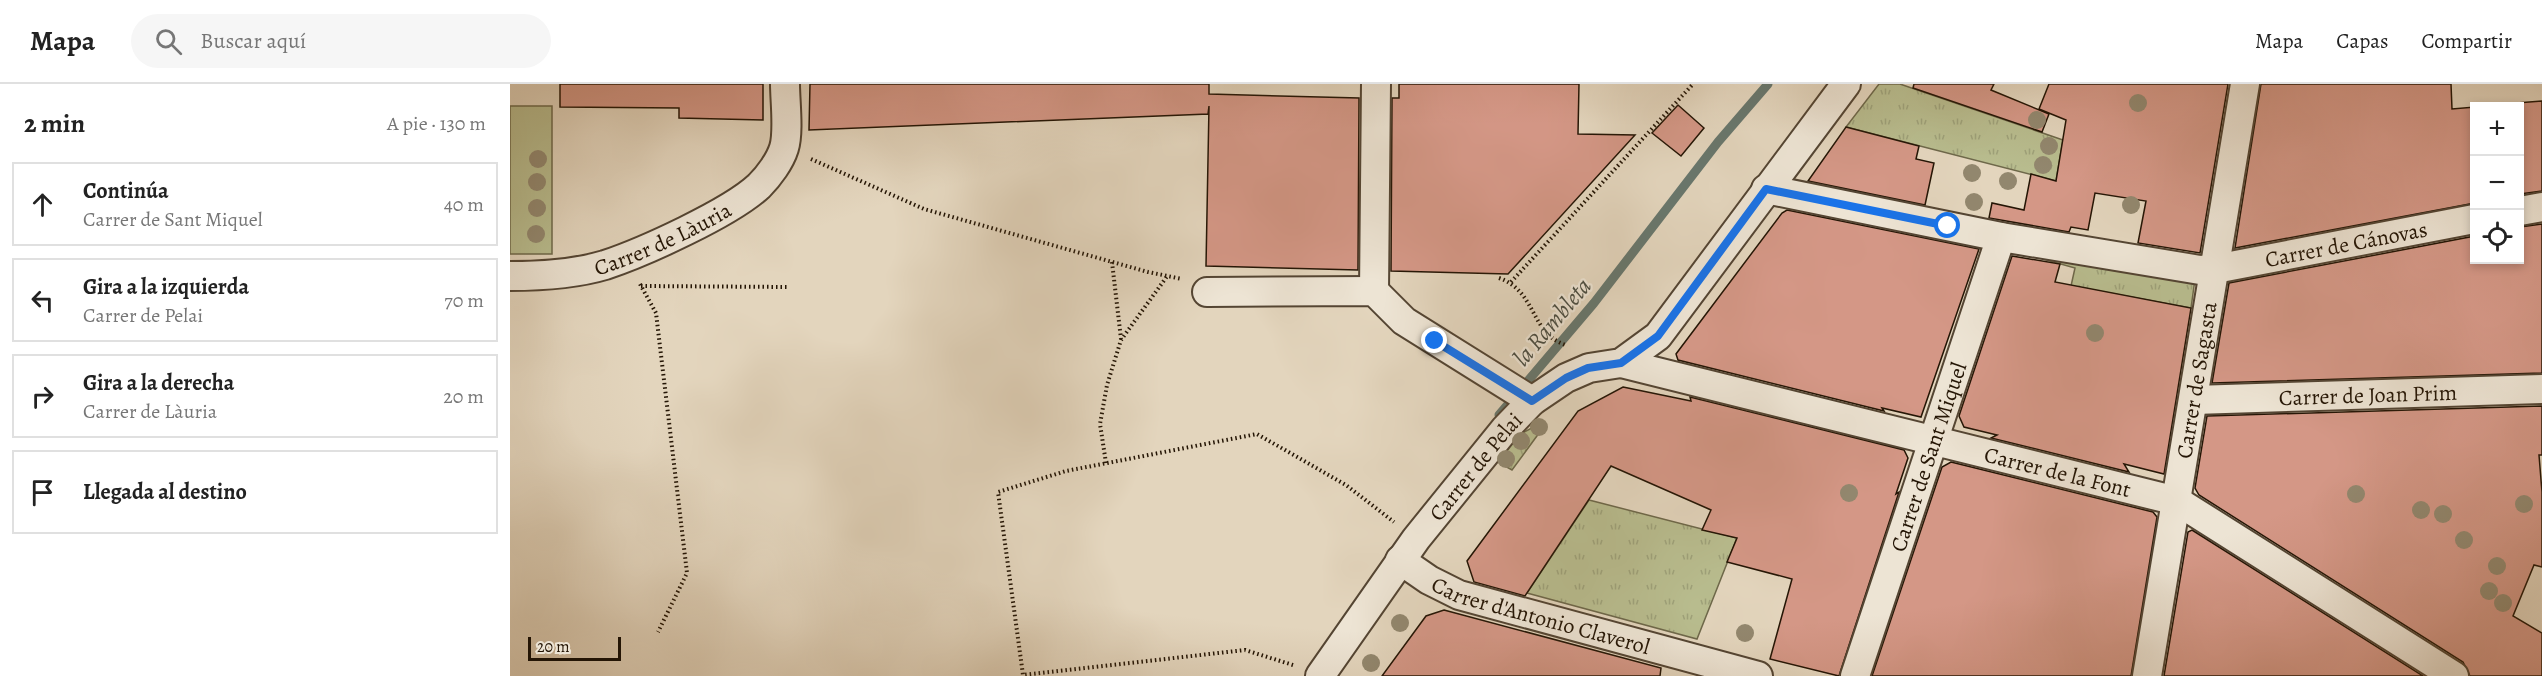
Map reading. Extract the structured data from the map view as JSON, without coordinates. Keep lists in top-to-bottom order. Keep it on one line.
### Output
{"streets":{"street":["Carrer de Làuria","Carrer de Cánovas","Carrer de Sagasta","Carrer de Joan Prim","Carrer de Sant Miquel","Carrer de Pelai","Carrer de la Font","Carrer d'Antonio Claverol"]},"crossings":[["Carrer de Cánovas","Carrer de Sagasta"],["Carrer de Sagasta","Carrer de Joan Prim"],["Carrer de Sagasta","Carrer de la Font"],["Carrer de Sant Miquel","Carrer de la Font"],["Carrer de Pelai","Carrer de la Font"],["Carrer de Pelai","Carrer d'Antonio Claverol"]],"water":["la Rambleta"],"scale_bar":"20 m","page":{"header":"Mapa","search":"Buscar aquí","nav":["Mapa","Capas","Compartir"],"heading":["2 min","A pie · 130 m"],"map_buttons":["+","−"],"list":[["Continúa","Carrer de Sant Miquel","40 m"],["Gira a la izquierda","Carrer de Pelai","70 m"],["Gira a la derecha","Carrer de Làuria","20 m"],"Llegada al destino"],"scale":"20 m"}}
